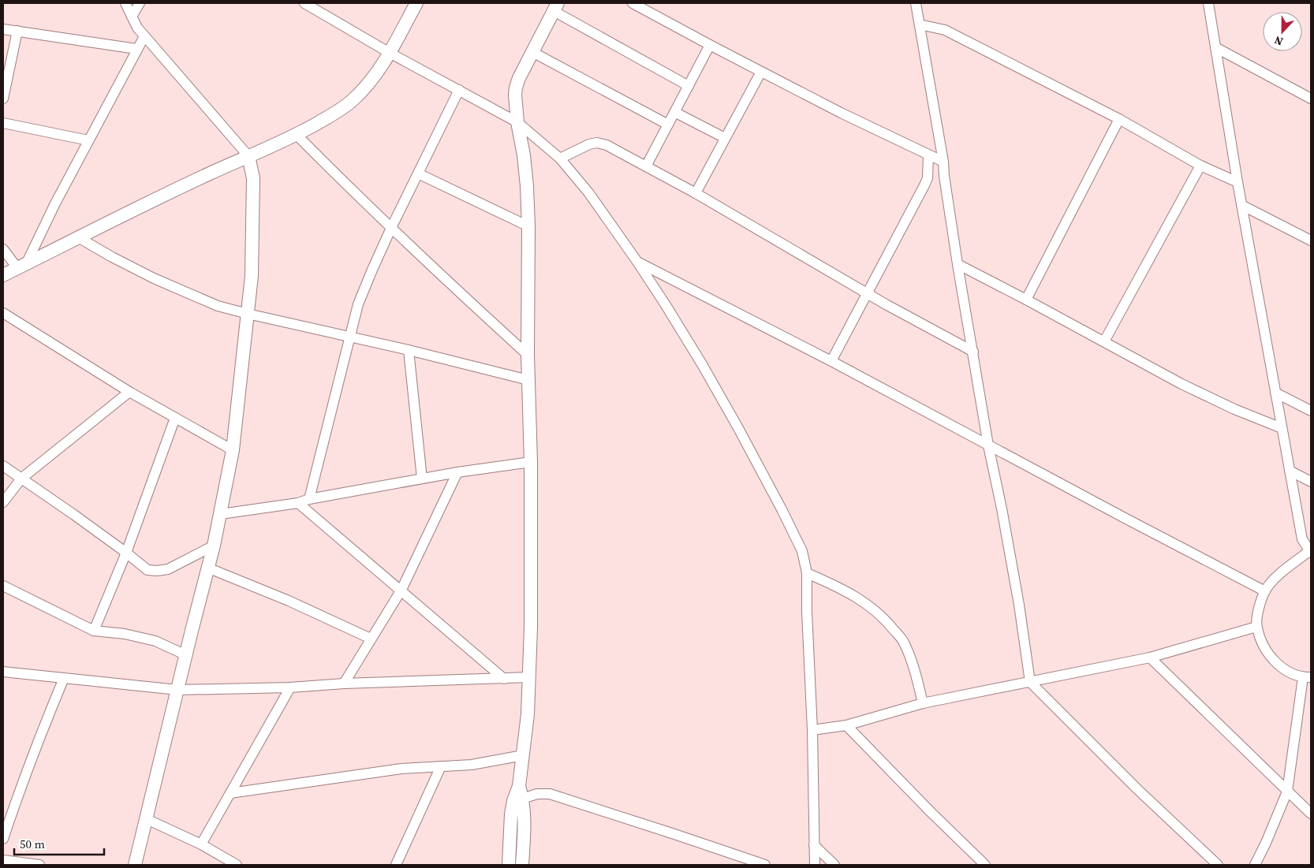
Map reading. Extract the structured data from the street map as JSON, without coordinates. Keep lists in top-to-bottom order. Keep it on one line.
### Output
{"scale_bar":"50 m","north":"bottom"}
